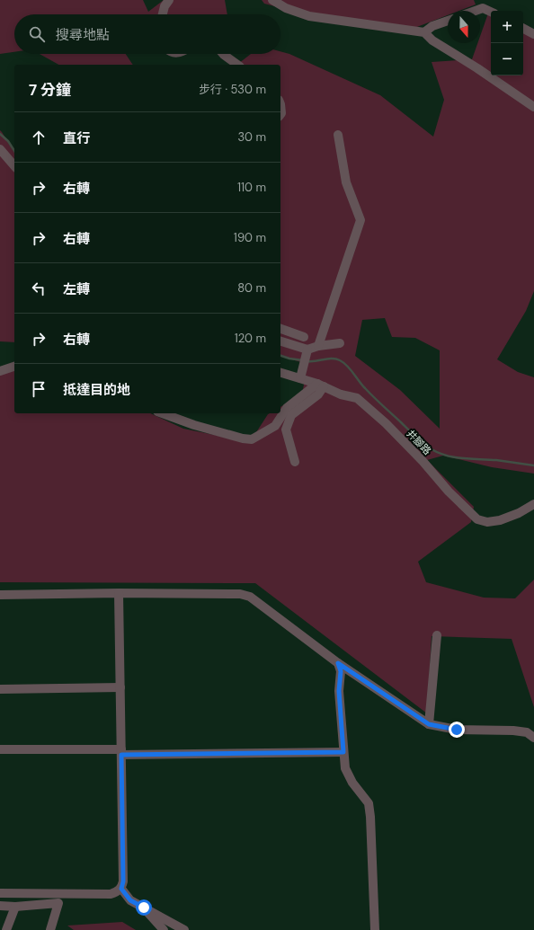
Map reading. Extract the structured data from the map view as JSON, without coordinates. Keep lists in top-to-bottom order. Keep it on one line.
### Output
{"streets":{"street":["井腳路"]},"north":"bottom","page":{"map_buttons":["+","−"],"search":"搜尋地點","heading":["7 分鐘","步行 · 530 m"],"list":[["直行","30 m"],["右轉","110 m"],["右轉","190 m"],["左轉","80 m"],["右轉","120 m"],"抵達目的地"]}}
